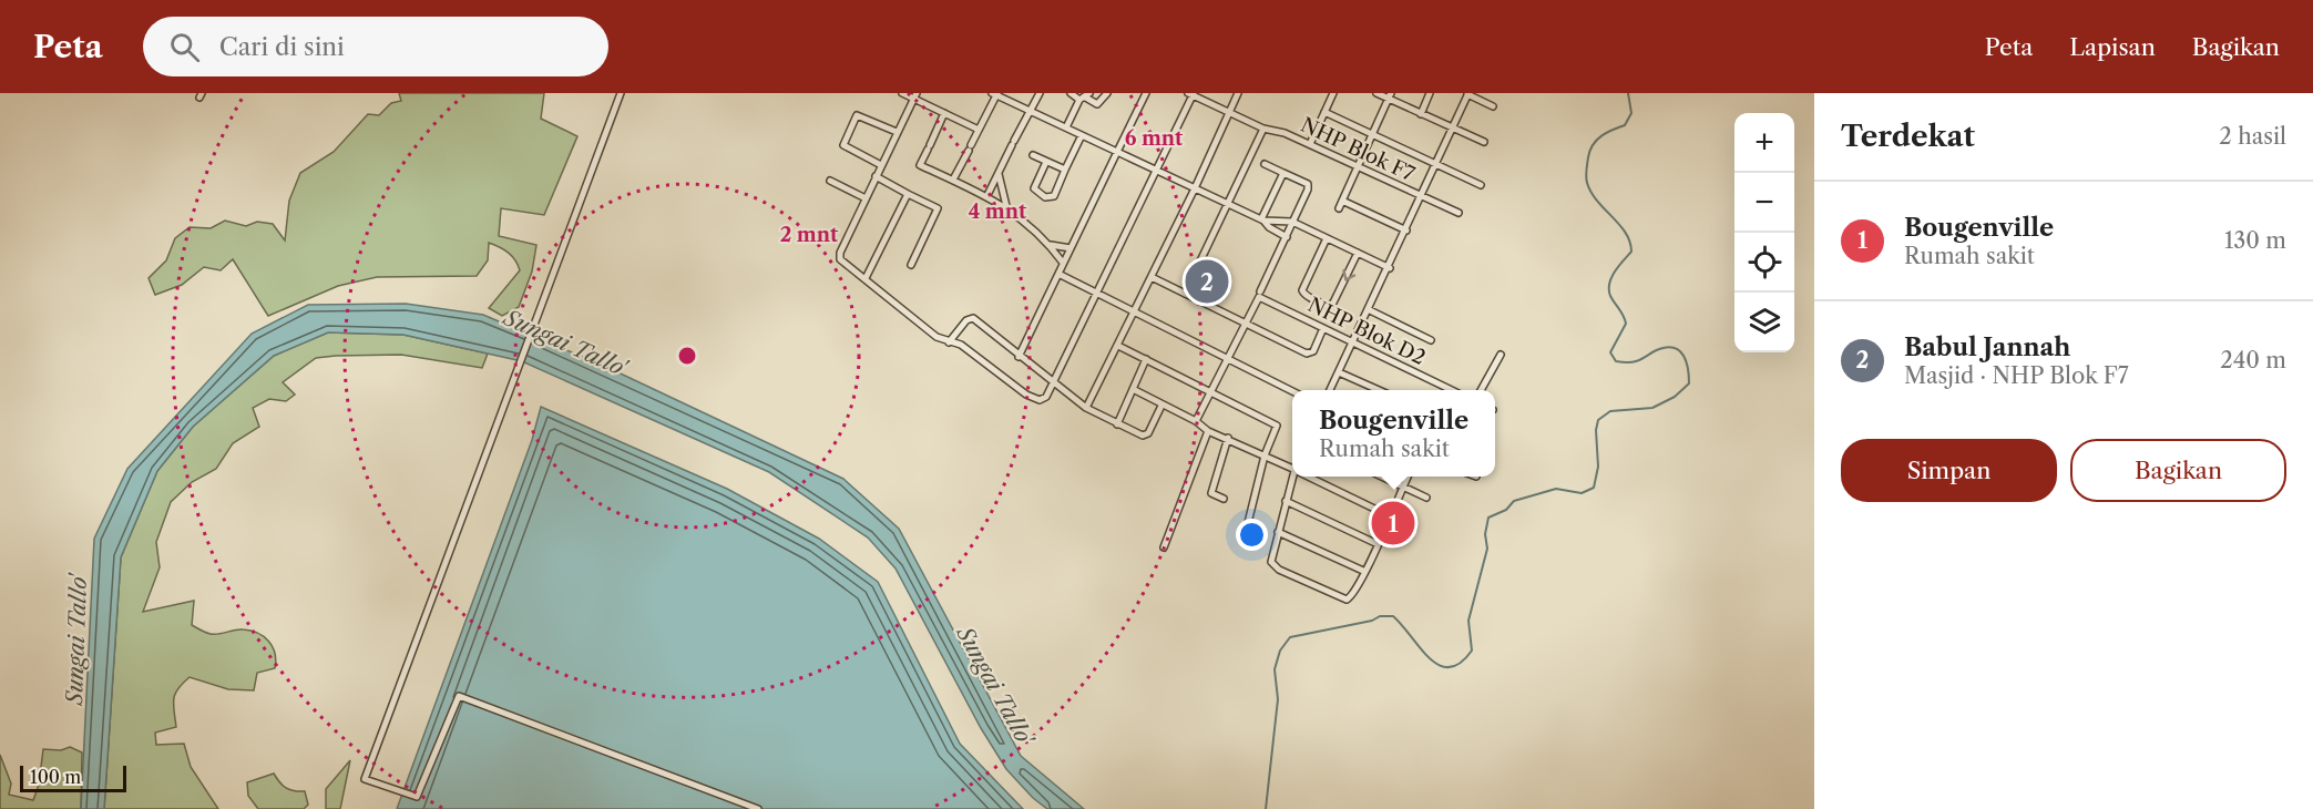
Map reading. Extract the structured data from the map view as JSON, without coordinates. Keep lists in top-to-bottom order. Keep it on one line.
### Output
{"streets":{"street":["NHP Blok F7","NHP Blok D2"]},"water":["Sungai Tallo'"],"scale_bar":"100 m","page":{"header":"Peta","search":"Cari di sini","nav":["Peta","Lapisan","Bagikan"],"heading":["Terdekat","2 hasil"],"map_buttons":["+","−"],"list":[{"mark":"1","name":"Bougenville","note":"Rumah sakit","value":"130 m"},{"mark":"2","name":"Babul Jannah","note":"Masjid · NHP Blok F7","value":"240 m"}],"pins":["2","1"],"popup":["Bougenville","Rumah sakit"],"buttons":["Simpan","Bagikan"],"scale":"100 m"},"rings":["6 mnt","4 mnt","2 mnt"]}
